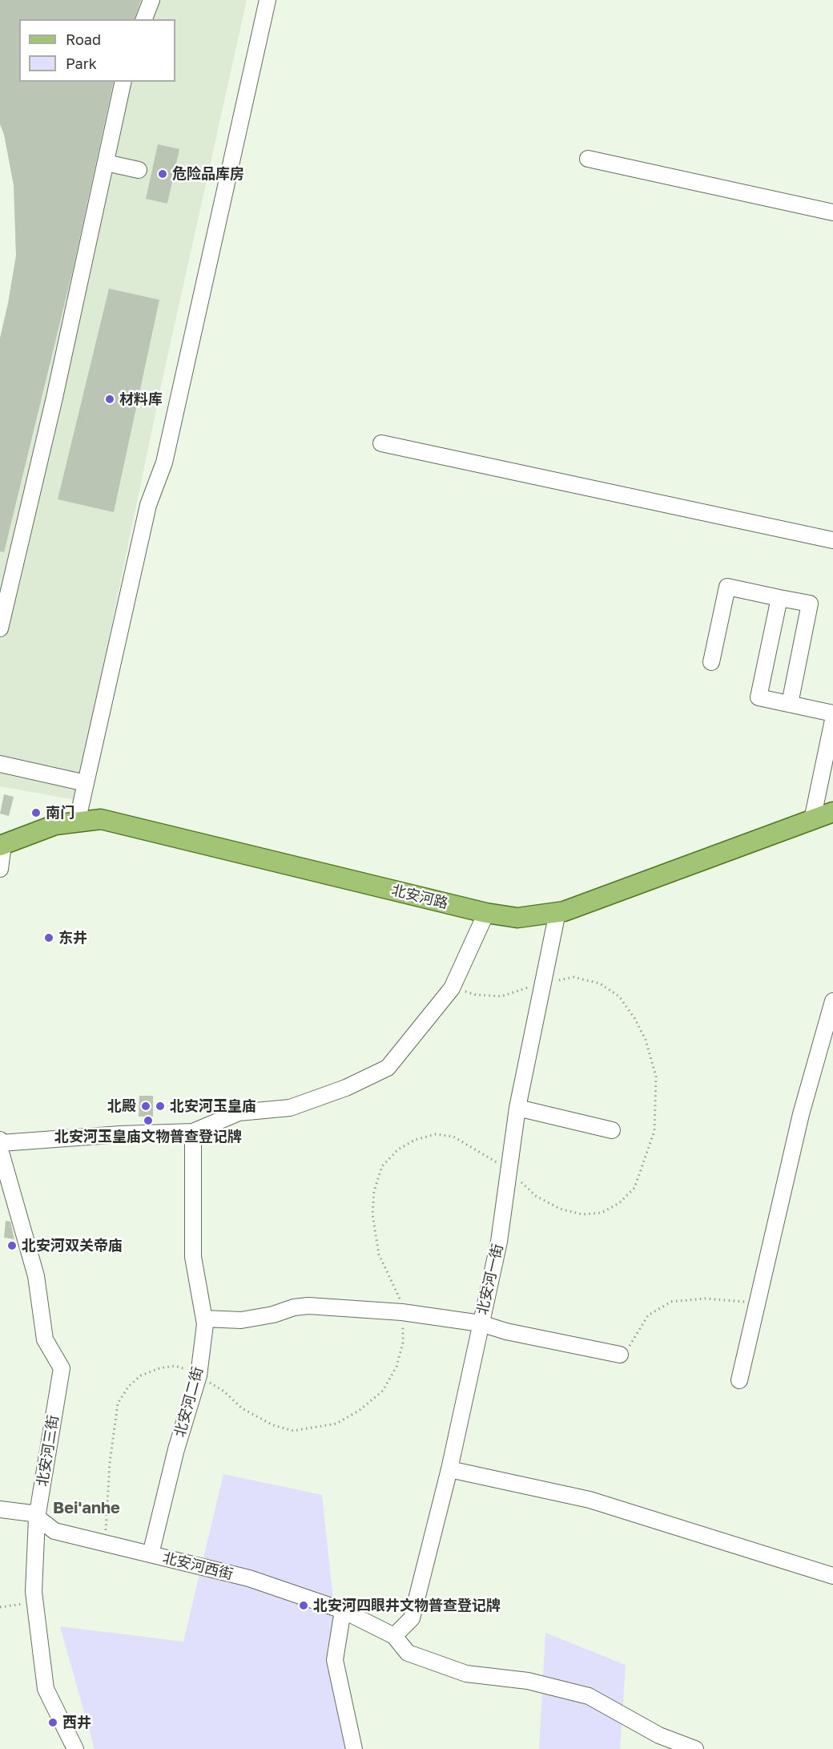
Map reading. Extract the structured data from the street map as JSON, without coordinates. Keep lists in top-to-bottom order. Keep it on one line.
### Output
{"streets":{"main road":["北安河路"],"street":["北安河一街","北安河二街","北安河三街","北安河西街"]},"crossings":[["北安河路","北安河一街"],["北安河一街","北安河西街"],["北安河二街","北安河西街"],["北安河三街","北安河西街"]],"districts":["Bei'anhe"],"places":["危险品库房","材料库","南门","东井","北殿","北安河玉皇庙","北安河玉皇庙文物普查登记牌","北安河双关帝庙","北安河四眼井文物普查登记牌","西井"],"legend":["Road","Park"]}
